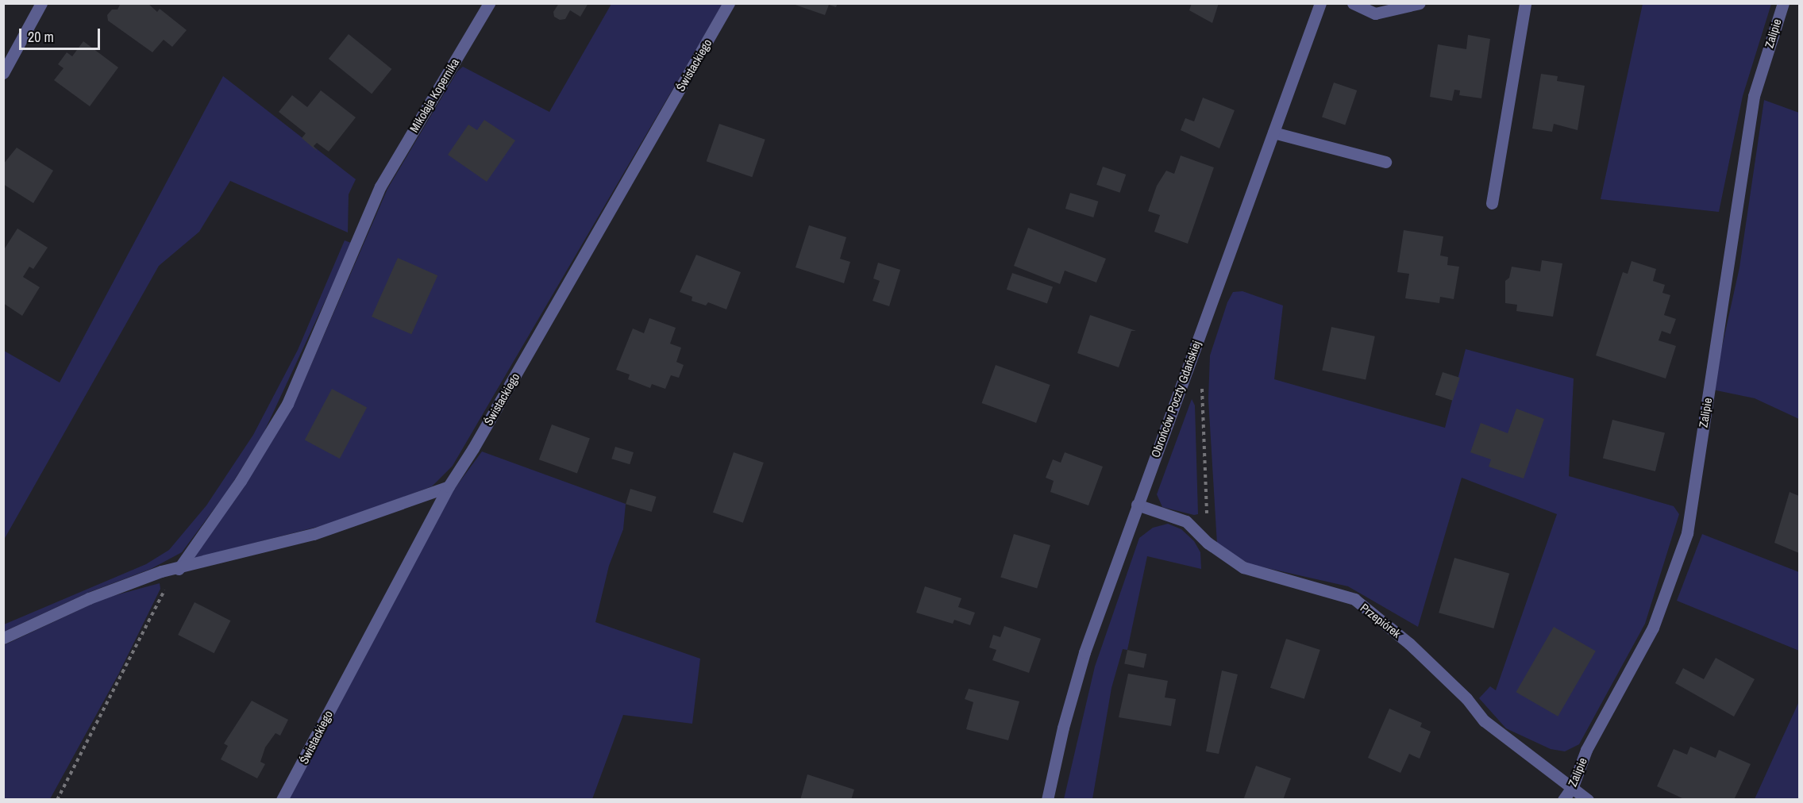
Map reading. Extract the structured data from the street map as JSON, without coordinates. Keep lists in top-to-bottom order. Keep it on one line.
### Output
{"streets":{"street":["Zalipie","Świstackiego","Mikołaja Kopernika","Obrońców Poczty Gdańskiej","Przepiórek"]},"crossings":[["Zalipie","Przepiórek"],["Obrońców Poczty Gdańskiej","Przepiórek"]],"scale_bar":"20 m"}
